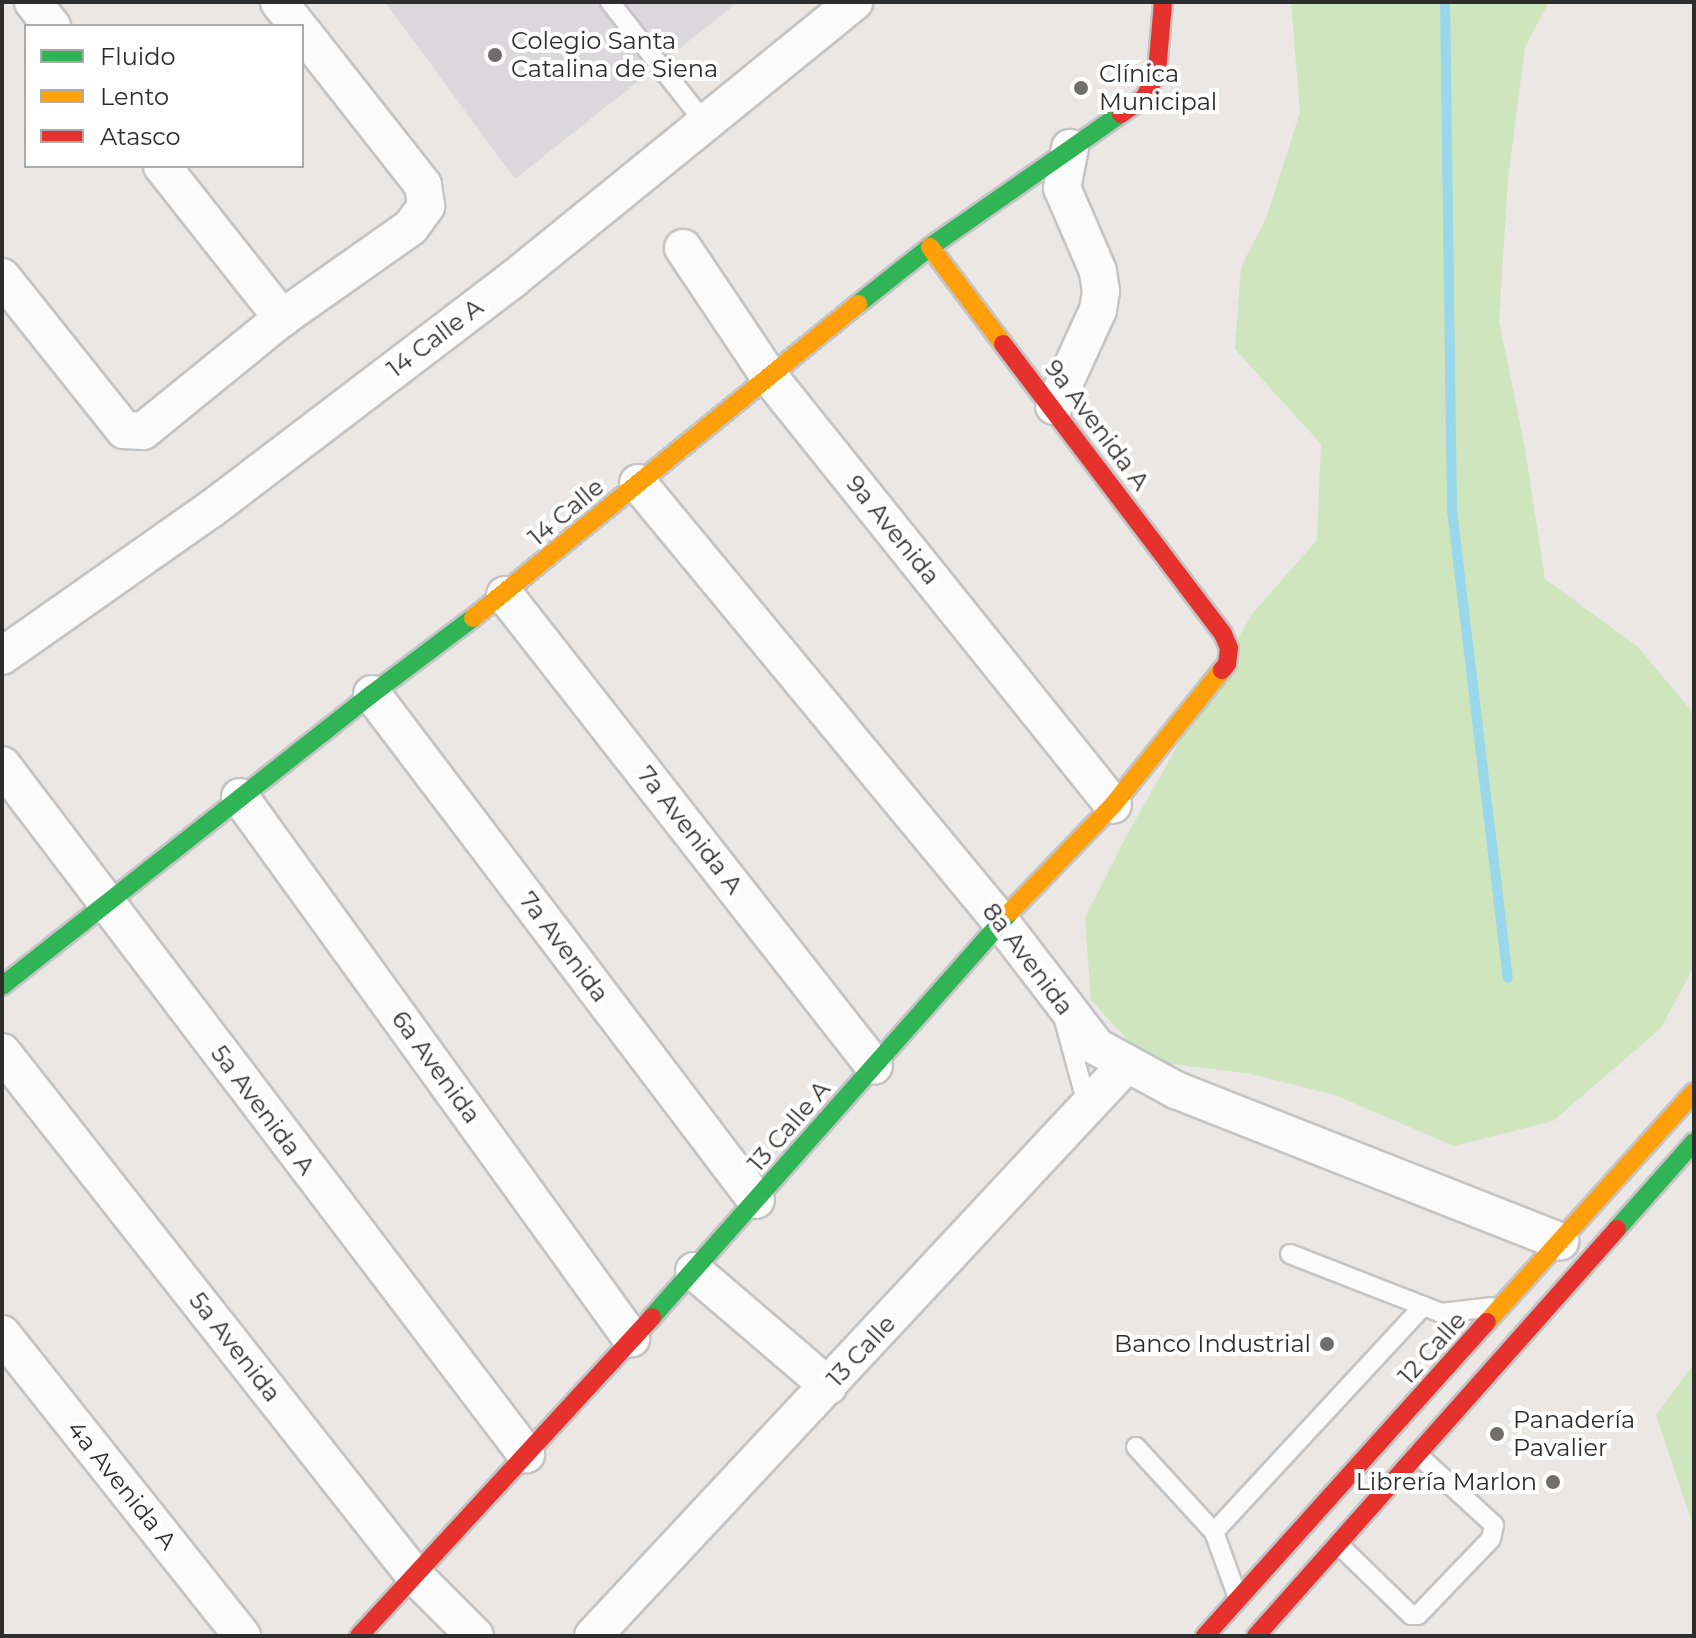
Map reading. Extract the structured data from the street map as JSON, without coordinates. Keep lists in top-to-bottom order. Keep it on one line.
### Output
{"streets":{"street":["14 Calle A","9a Avenida A","14 Calle","9a Avenida","7a Avenida A","7a Avenida","8a Avenida","6a Avenida","5a Avenida A","13 Calle A","5a Avenida","12 Calle","13 Calle","4a Avenida A"]},"crossings":[["9a Avenida A","14 Calle"],["9a Avenida A","13 Calle A"],["14 Calle","9a Avenida"],["14 Calle","7a Avenida A"],["14 Calle","7a Avenida"],["14 Calle","8a Avenida"],["14 Calle","6a Avenida"],["14 Calle","5a Avenida A"],["9a Avenida","13 Calle A"],["7a Avenida A","13 Calle A"],["7a Avenida","13 Calle A"],["8a Avenida","13 Calle A"],["8a Avenida","12 Calle"],["8a Avenida","13 Calle"],["6a Avenida","13 Calle A"],["5a Avenida A","13 Calle A"],["13 Calle A","5a Avenida"]],"places":["Colegio Santa Catalina de Siena","Clínica Municipal","Banco Industrial","Panadería Pavalier","Librería Marlon"],"legend":["Fluido","Lento","Atasco"]}
